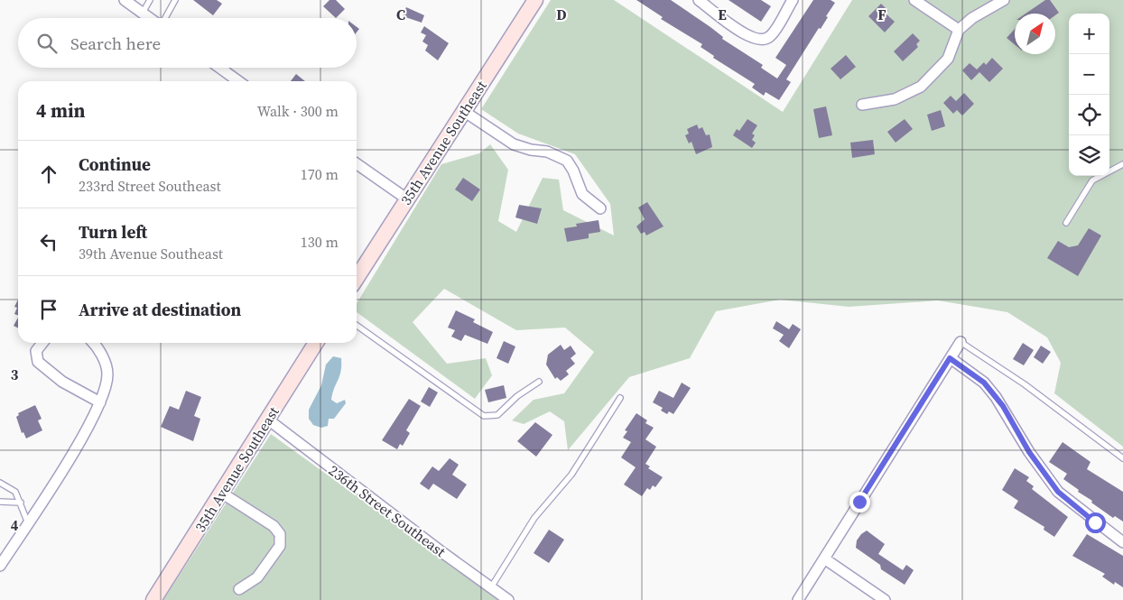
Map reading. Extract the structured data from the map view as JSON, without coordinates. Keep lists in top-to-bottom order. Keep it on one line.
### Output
{"streets":{"street":["35th Avenue Southeast","236th Street Southeast"]},"crossings":[["35th Avenue Southeast","236th Street Southeast"]],"north":"top right","page":{"map_buttons":["+","−"],"search":"Search here","heading":["4 min","Walk · 300 m"],"list":[["Continue","233rd Street Southeast","170 m"],["Turn left","39th Avenue Southeast","130 m"],"Arrive at destination"]},"grid":{"columns":["C","D","E","F"],"rows":["3","4"]}}
